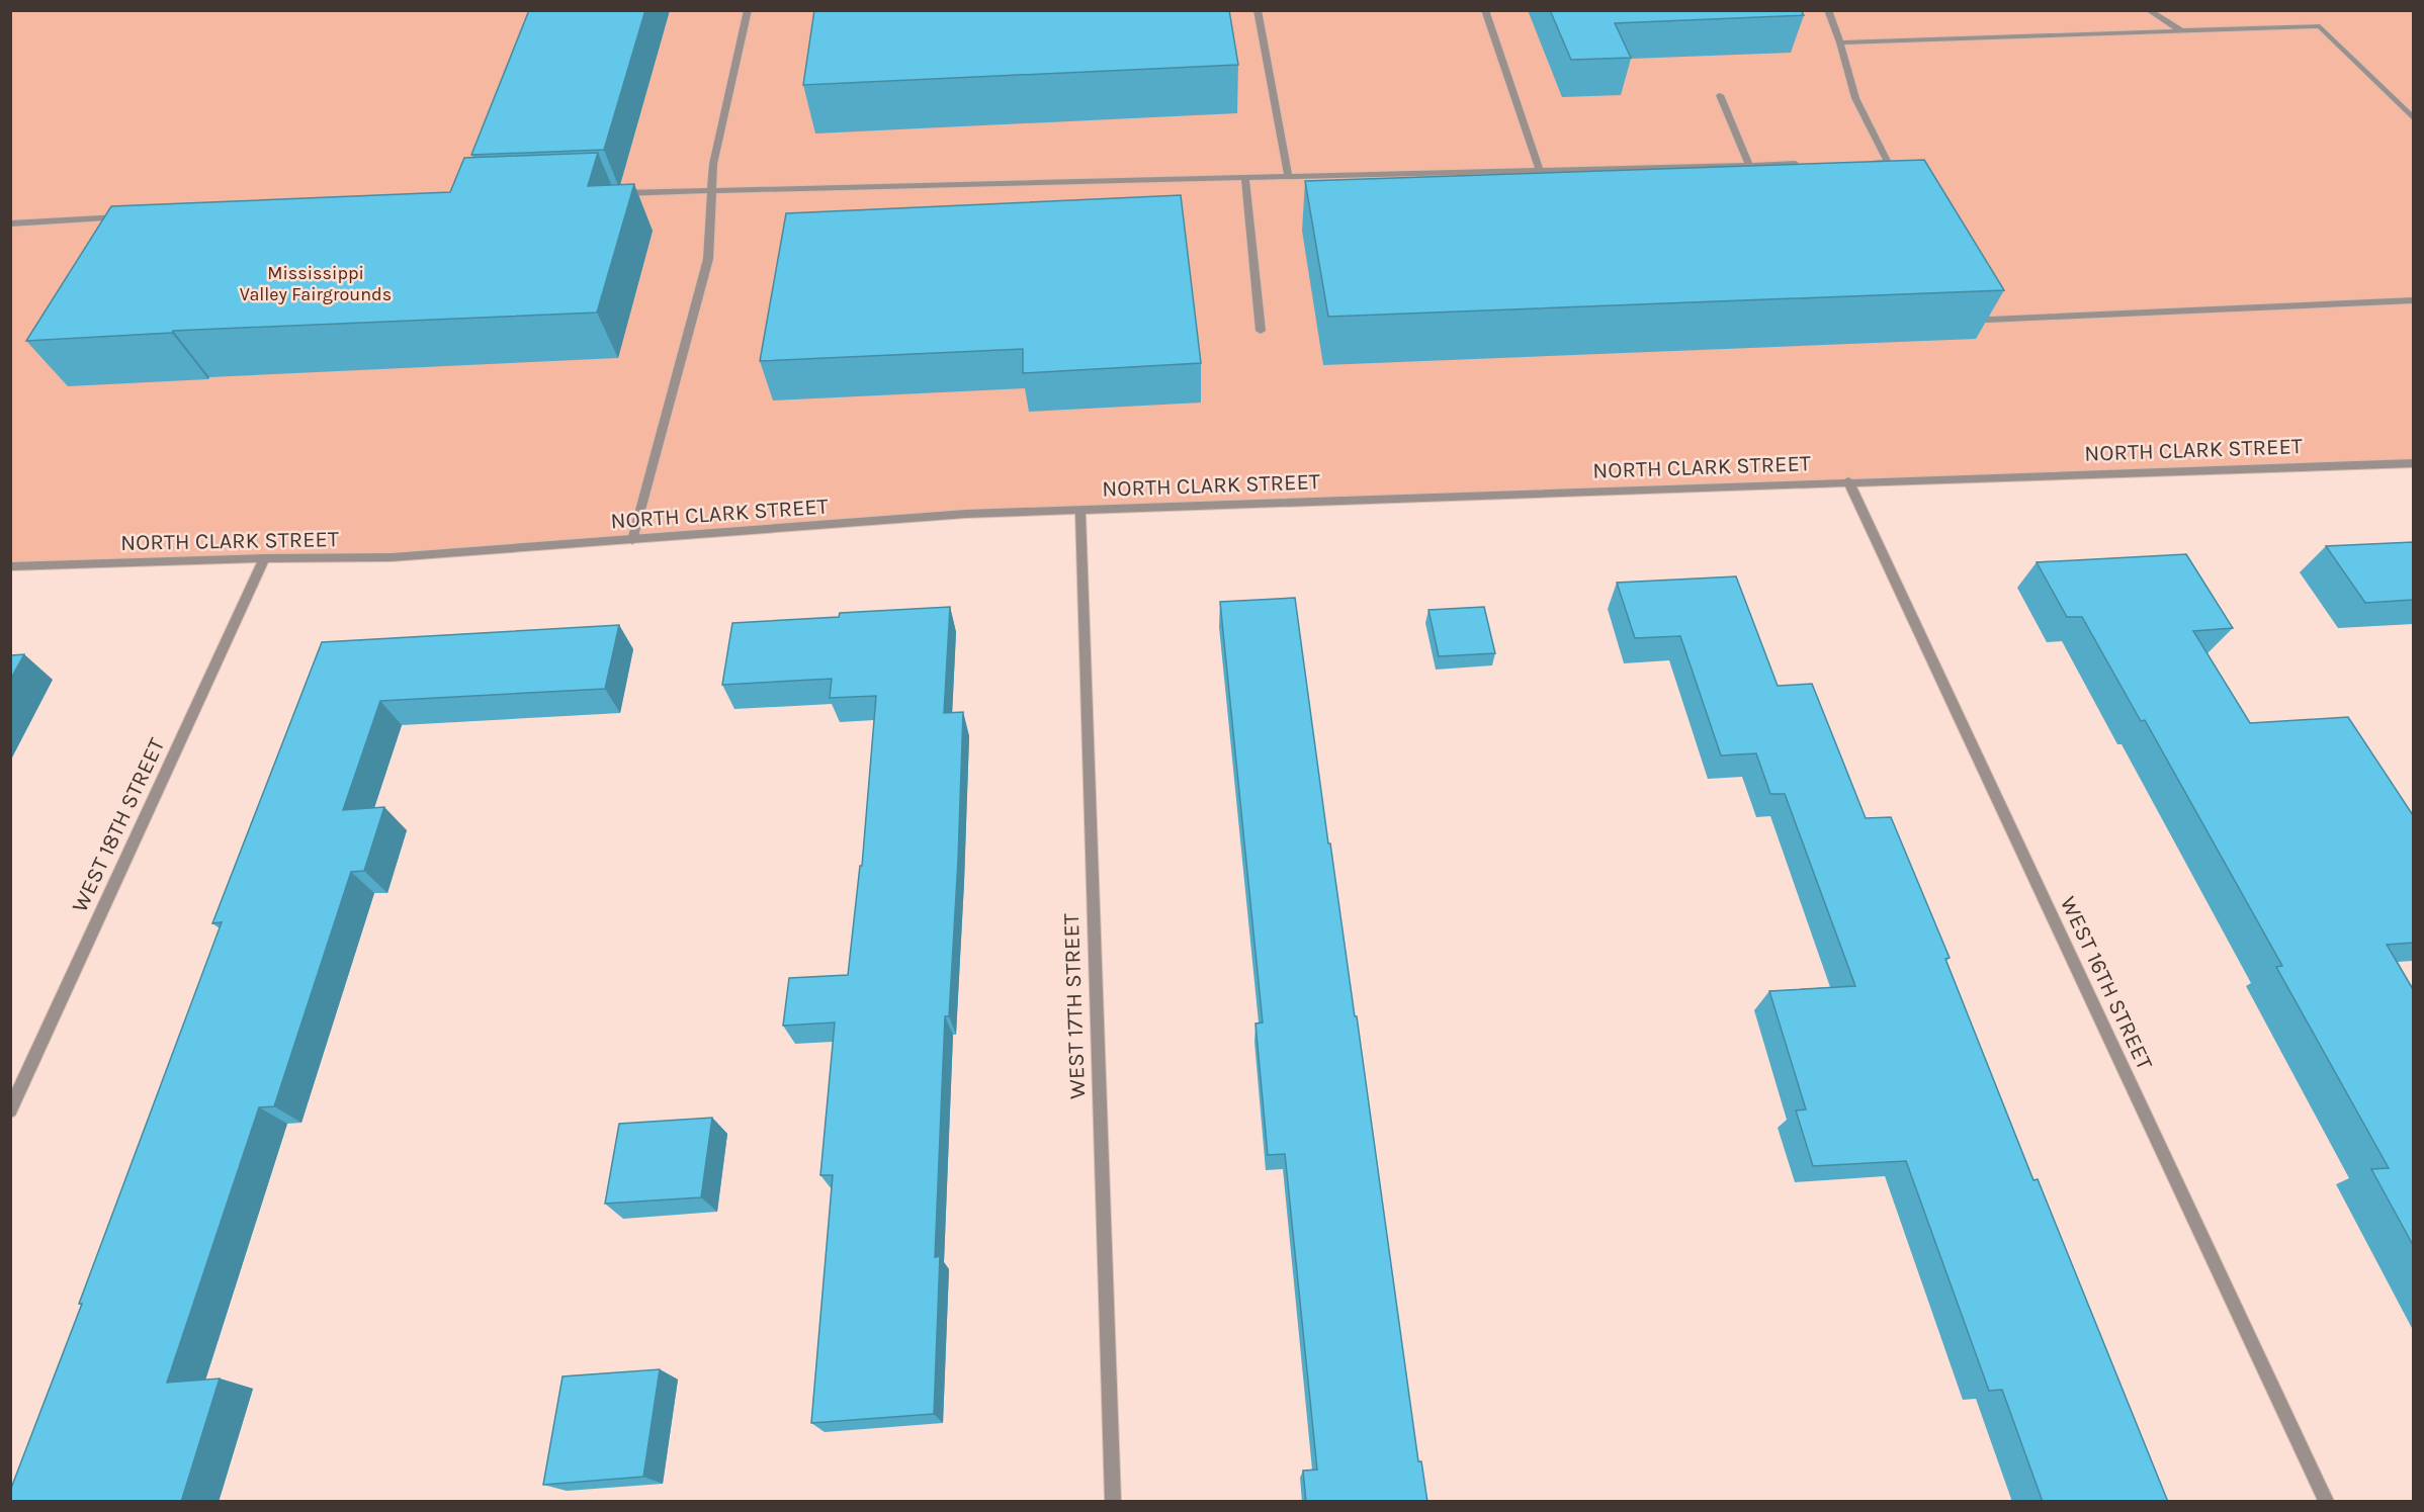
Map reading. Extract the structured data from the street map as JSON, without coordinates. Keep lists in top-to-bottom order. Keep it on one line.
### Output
{"streets":{"street":["NORTH CLARK STREET","WEST 18TH STREET","WEST 16TH STREET","WEST 17TH STREET"]},"crossings":[["NORTH CLARK STREET","WEST 18TH STREET"],["NORTH CLARK STREET","WEST 16TH STREET"],["NORTH CLARK STREET","WEST 17TH STREET"]],"parks":["Mississippi Valley Fairgrounds"]}
